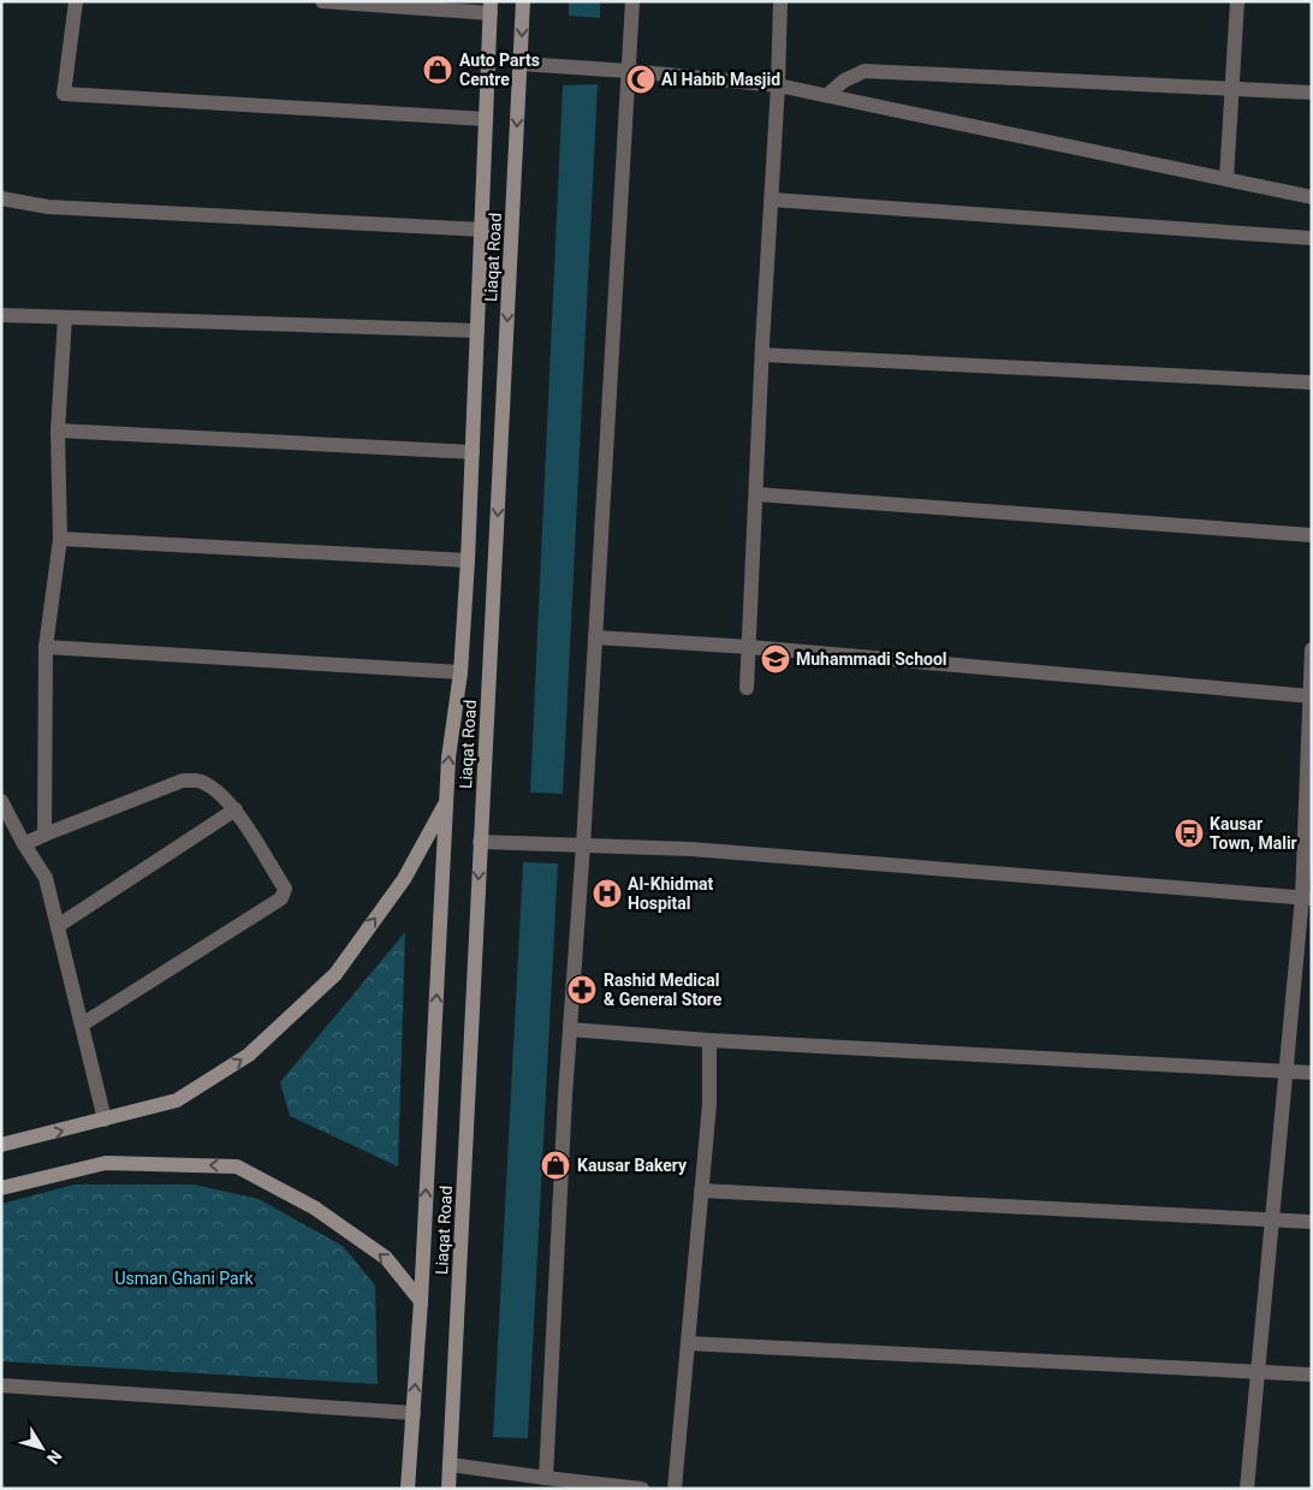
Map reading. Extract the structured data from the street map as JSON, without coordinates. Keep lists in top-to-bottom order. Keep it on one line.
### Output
{"streets":{"main road":["Liaqat Road"]},"parks":["Usman Ghani Park"],"places":{"shop":["Auto Parts Centre","Kausar Bakery"],"mosque":["Al Habib Masjid"],"school or university":["Muhammadi School"],"bus stop":["Kausar Town, Malir"],"hospital":["Al-Khidmat Hospital"],"pharmacy":["Rashid Medical & General Store"]},"north":"bottom right"}
